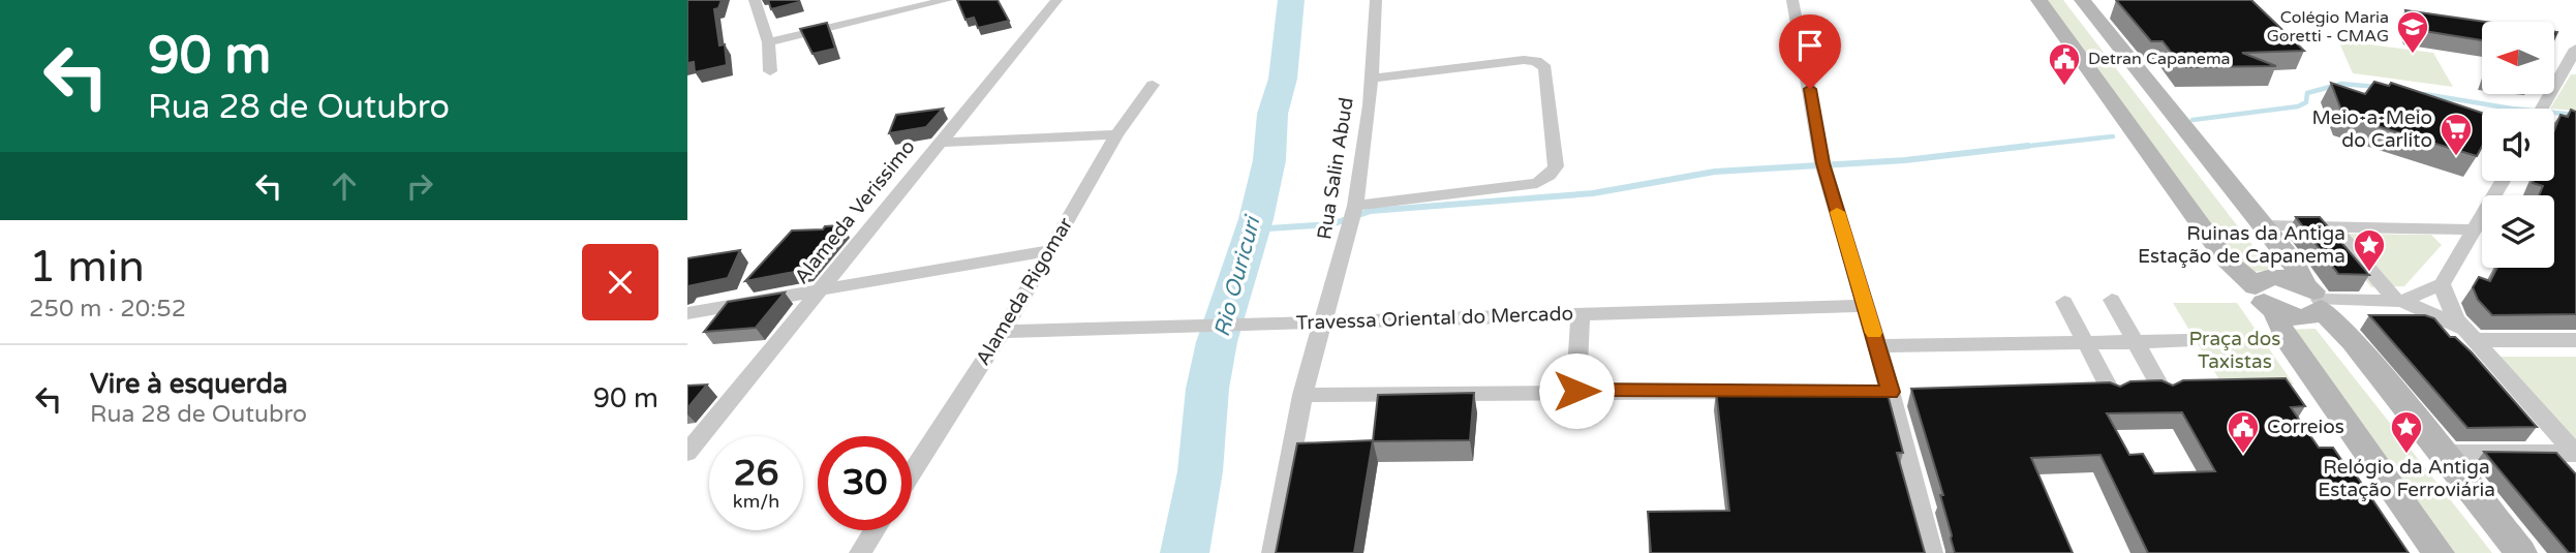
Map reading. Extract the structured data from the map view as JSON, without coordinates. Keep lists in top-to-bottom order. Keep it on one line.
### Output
{"streets":{"street":["Rua Salin Abud","Alameda Verissimo","Alameda Rigomar","Travessa Oriental do Mercado"]},"crossings":[["Rua Salin Abud","Travessa Oriental do Mercado"],["Alameda Rigomar","Travessa Oriental do Mercado"]],"water":["Rio Ouricuri"],"parks":["Praça dos Taxistas"],"places":{"school or university":["Colégio Maria Goretti - CMAG"],"public building":["Detran Capanema","Correios"],"supermarket":["Meio-a-Meio do Carlito"],"place":["Ruinas da Antiga Estação de Capanema","Relógio da Antiga Estação Ferroviária"]},"north":"left","page":{"turn":["90 m","Rua 28 de Outubro"],"heading":["1 min","250 m · 20:52"],"list":[{"name":"Vire à esquerda","note":"Rua 28 de Outubro","value":"90 m"}],"speed":"26 km/h","limit":"30"}}
